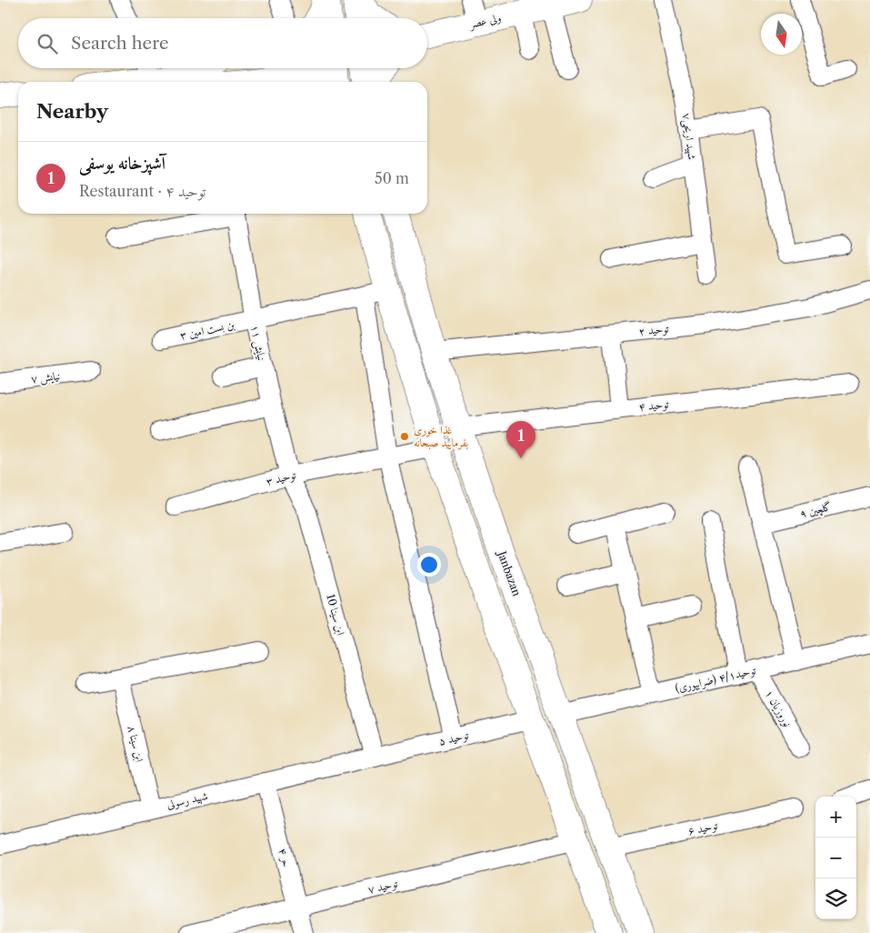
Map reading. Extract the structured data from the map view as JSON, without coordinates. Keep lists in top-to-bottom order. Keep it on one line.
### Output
{"streets":{"main road":["ولی عصر","Janbazan"],"street":["شهید اریحی۷","بن بست امین ۳","توحید ۲","نیایش ۱۱","نیایش ۷","توحید ۴","توحید ۳","گلچین ۹","ابن سینا 10","توحید۴/۱ (ضرابپوری)","نوروزیان ۱","توحید ۵","ابن سینا ۸","شهید رسولی","توحید ۶","حر ۴","توحید ۷"]},"crossings":[["بن بست امین ۳","نیایش ۱۱"],["توحید ۲","Janbazan"],["نیایش ۱۱","توحید ۳"],["نیایش ۱۱","ابن سینا 10"],["توحید ۴","Janbazan"],["توحید ۳","ابن سینا 10"],["Janbazan","توحید۴/۱ (ضرابپوری)"],["Janbazan","توحید ۶"],["ابن سینا 10","توحید ۵"],["ابن سینا 10","شهید رسولی"],["توحید۴/۱ (ضرابپوری)","نوروزیان ۱"],["توحید ۵","شهید رسولی"],["ابن سینا ۸","شهید رسولی"],["شهید رسولی","حر ۴"],["حر ۴","توحید ۷"]],"places":["غذا خوری بفرمایید صبحانه"],"north":"bottom","page":{"search":"Search here","heading":"Nearby","list":[{"mark":"1","name":"آشپزخانه یوسفی","note":"Restaurant · توحید ۴","value":"50 m"}],"pins":"1","map_buttons":["+","−"]}}
